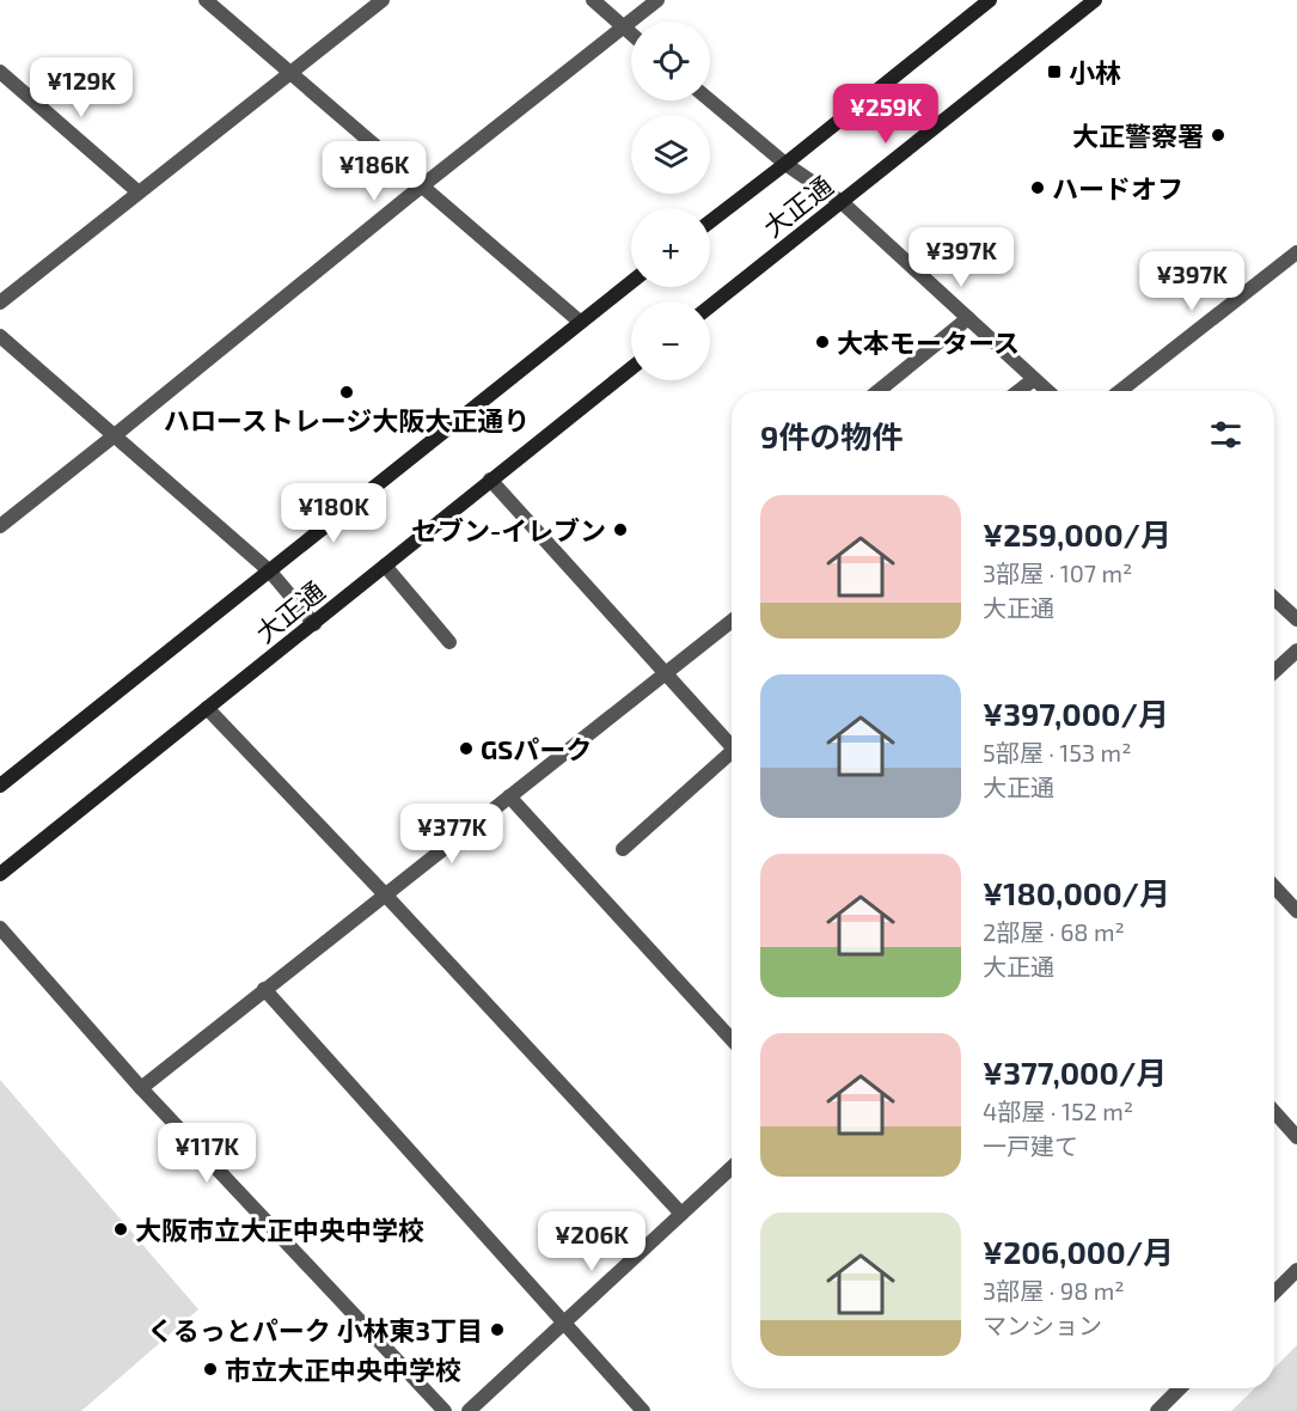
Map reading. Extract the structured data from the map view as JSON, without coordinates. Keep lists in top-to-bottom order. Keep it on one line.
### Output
{"streets":{"main road":["大正通"]},"places":{"transit":["小林"],"other":["大正警察署","ハードオフ","大本モータース","ハローストレージ大阪大正通り","セブン-イレブン","GSパーク","大阪市立大正中央中学校","くるっとパーク 小林東3丁目","市立大正中央中学校"]},"page":{"map_buttons":["+","−"],"price":["¥129K","¥259K","¥186K","¥397K","¥397K","¥180K","¥377K","¥117K","¥206K"],"heading":"9件の物件","list":[{"name":"¥259,000/月","note":"3部屋 · 107 m² · 大正通"},{"name":"¥397,000/月","note":"5部屋 · 153 m² · 大正通"},{"name":"¥180,000/月","note":"2部屋 · 68 m² · 大正通"},{"name":"¥377,000/月","note":"4部屋 · 152 m² · 一戸建て"},{"name":"¥206,000/月","note":"3部屋 · 98 m² · マンション"}]}}
